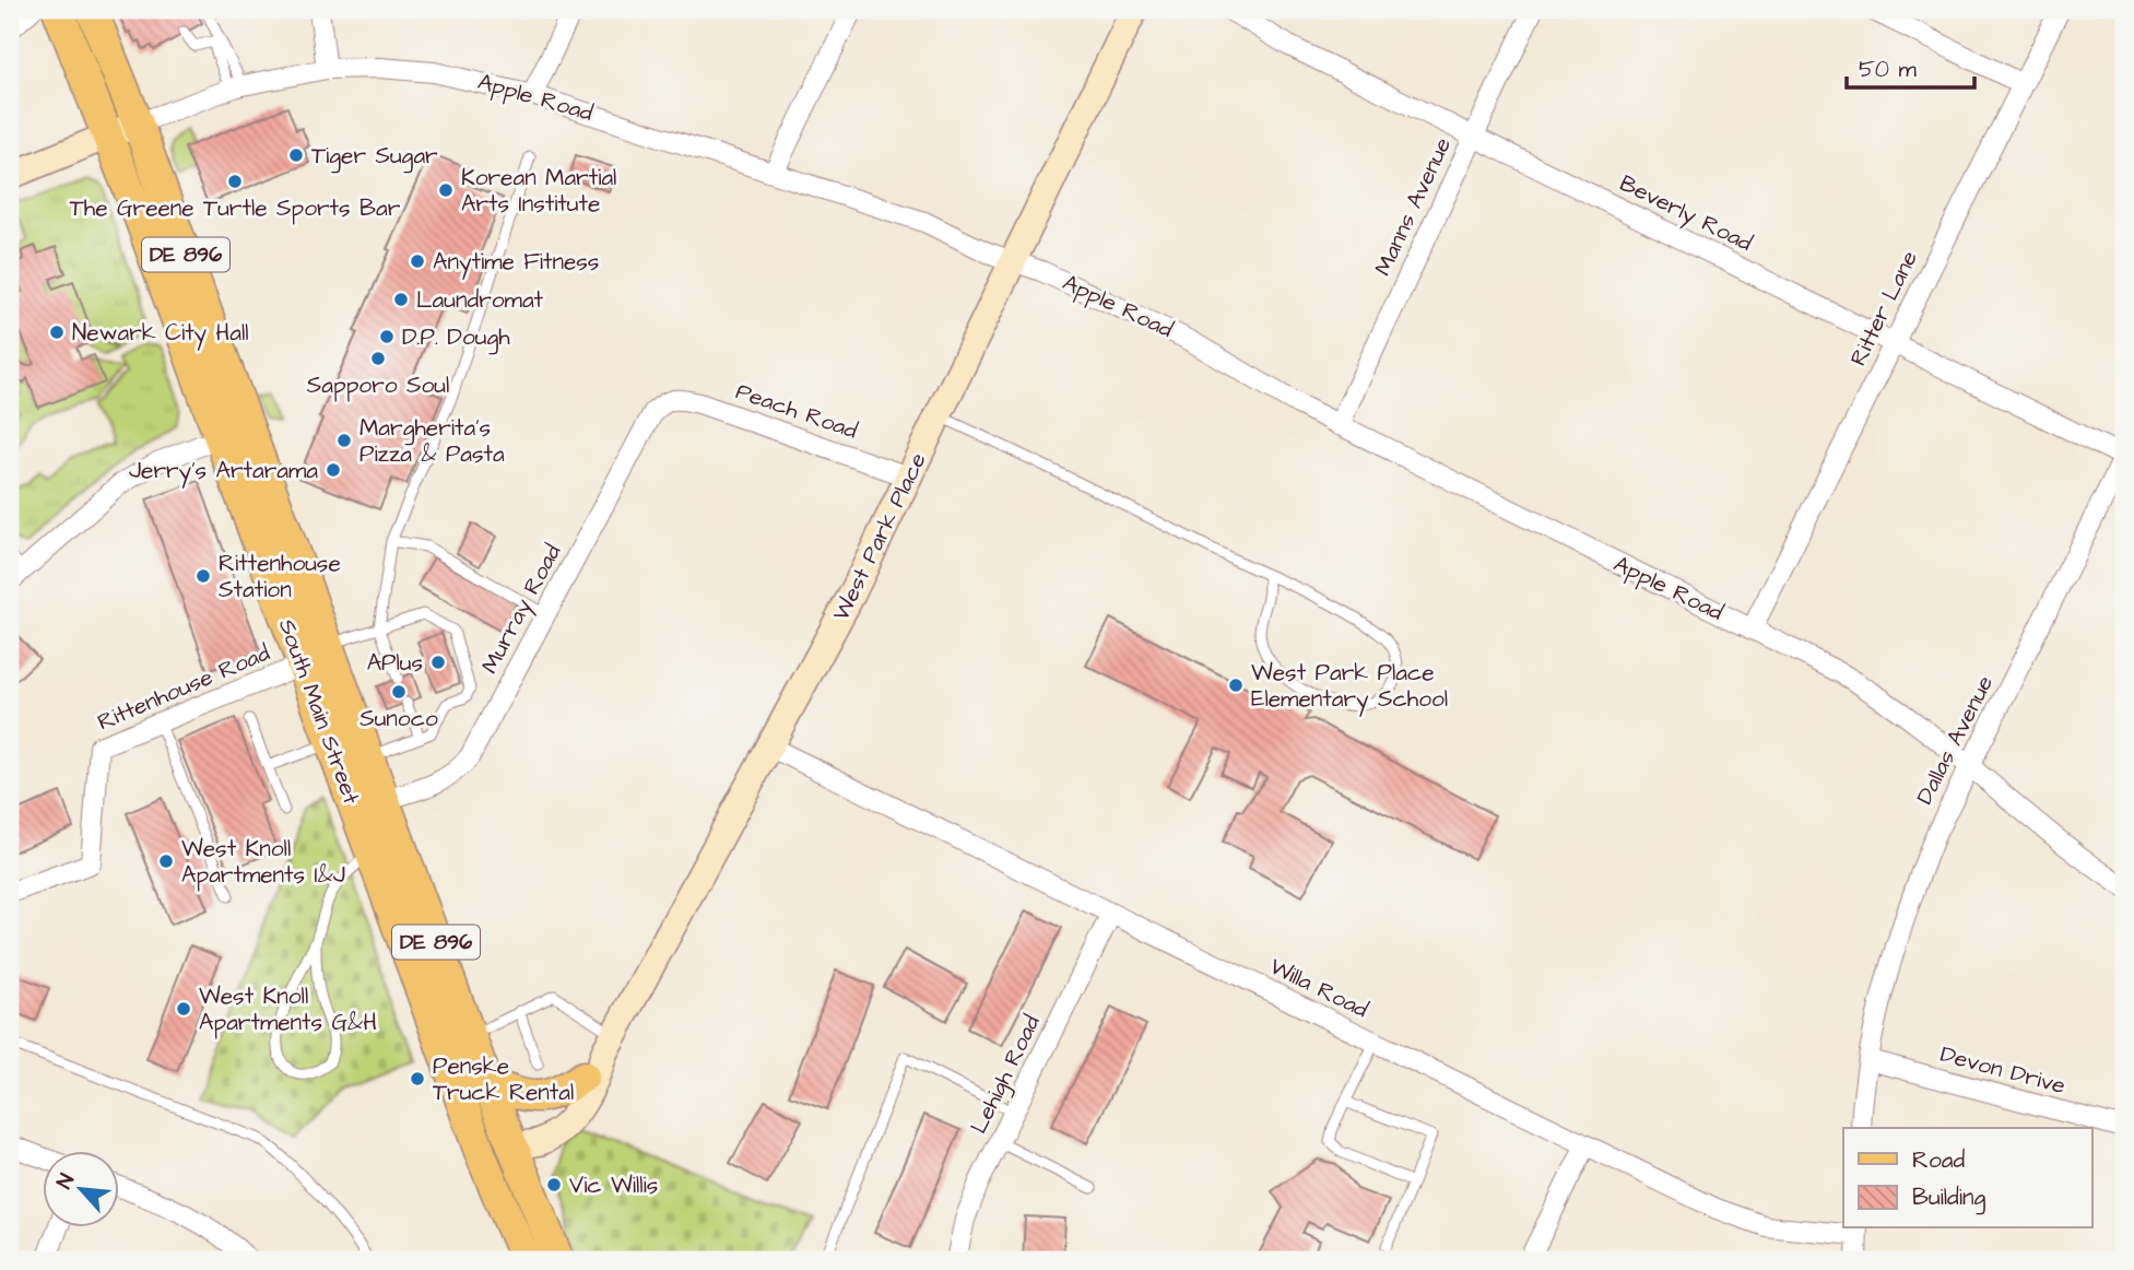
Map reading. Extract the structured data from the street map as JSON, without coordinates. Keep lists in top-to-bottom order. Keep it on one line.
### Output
{"streets":{"main road":["DE 896","South Main Street"],"street":["Apple Road","Manns Avenue","Beverly Road","Ritter Lane","Peach Road","West Park Place","Murray Road","Rittenhouse Road","Dallas Avenue","Willa Road","Devon Drive","Lehigh Road"]},"crossings":[["Apple Road","Manns Avenue"],["Apple Road","Ritter Lane"],["Apple Road","West Park Place"],["Apple Road","South Main Street"],["Apple Road","Dallas Avenue"],["Manns Avenue","Beverly Road"],["Beverly Road","Ritter Lane"],["Beverly Road","Dallas Avenue"],["DE 896","West Park Place"],["DE 896","South Main Street"],["Peach Road","West Park Place"],["Peach Road","Murray Road"],["West Park Place","South Main Street"],["West Park Place","Willa Road"],["Murray Road","South Main Street"],["Rittenhouse Road","South Main Street"],["Dallas Avenue","Devon Drive"],["Willa Road","Lehigh Road"]],"places":["Tiger Sugar","The Greene Turtle Sports Bar","Korean Martial Arts Institute","Anytime Fitness","Laundromat","Newark City Hall","D.P. Dough","Sapporo Soul","Margherita’s Pizza & Pasta","Jerry's Artarama","Rittenhouse Station","APlus","West Park Place Elementary School","Sunoco","West Knoll Apartments I&J","West Knoll Apartments G&H","Penske Truck Rental","Vic Willis"],"legend":["Road","Building"],"scale_bar":"50 m","north":"top left"}
